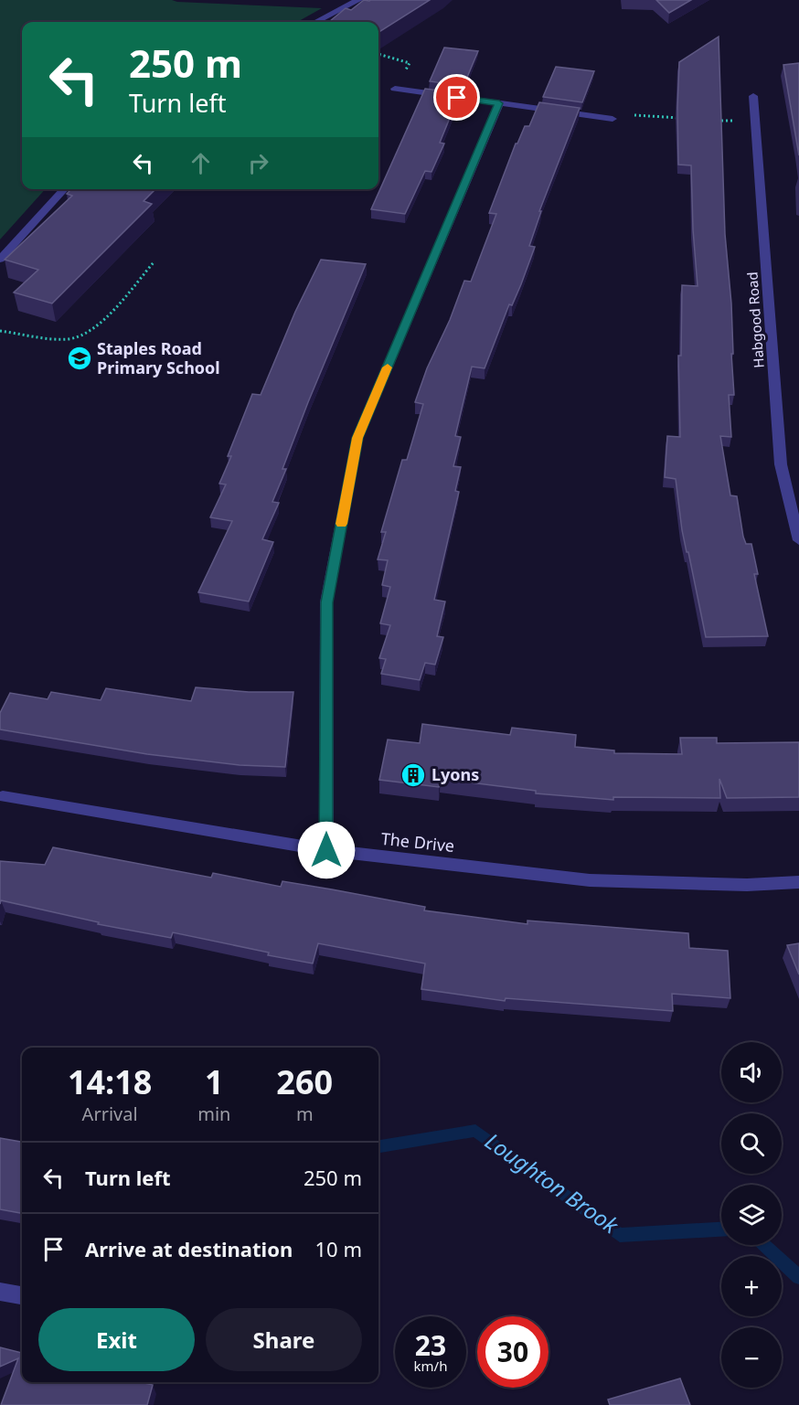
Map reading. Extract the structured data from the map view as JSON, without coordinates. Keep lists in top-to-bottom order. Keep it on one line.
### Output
{"streets":{"street":["Habgood Road","The Drive"]},"water":["Loughton Brook"],"places":{"school or university":["Staples Road Primary School"],"building":["Lyons"]},"page":{"turn":["250 m","Turn left"],"map_buttons":["+","−"],"eta":["14:18","Arrival","1","min","260","m"],"list":[{"name":"Turn left","value":"250 m"},{"name":"Arrive at destination","value":"10 m"}],"buttons":["Exit","Share"],"speed":"23 km/h","limit":"30"}}
